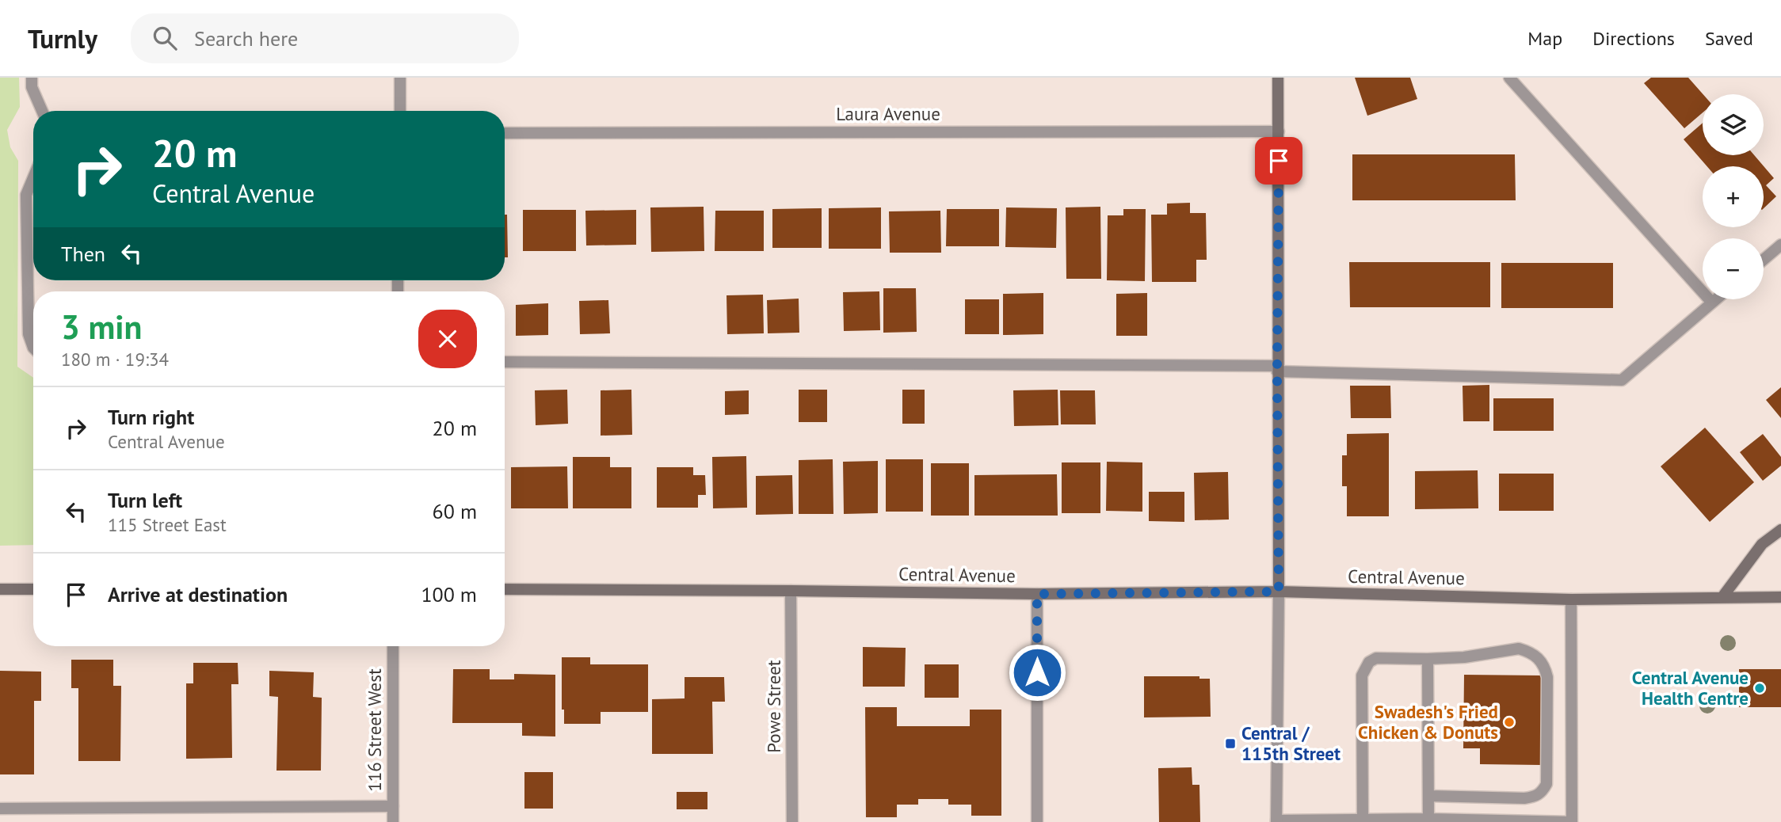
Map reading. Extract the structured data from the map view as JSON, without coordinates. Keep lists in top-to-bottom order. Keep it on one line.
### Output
{"streets":{"main road":["Central Avenue"],"street":["Laura Avenue","Powe Street","116 Street West"]},"crossings":[["Central Avenue","Powe Street"]],"places":{"other":["Central Avenue Health Centre","Swadesh's Fried Chicken & Donuts"],"transit":["Central / 115th Street"]},"page":{"header":"Turnly","search":"Search here","nav":["Map","Directions","Saved"],"map_buttons":["+","−"],"turn":["20 m","Central Avenue"],"then":"Then","heading":["3 min","180 m · 19:34"],"list":[{"name":"Turn right","note":"Central Avenue","value":"20 m"},{"name":"Turn left","note":"115 Street East","value":"60 m"},{"name":"Arrive at destination","value":"100 m"}]}}
